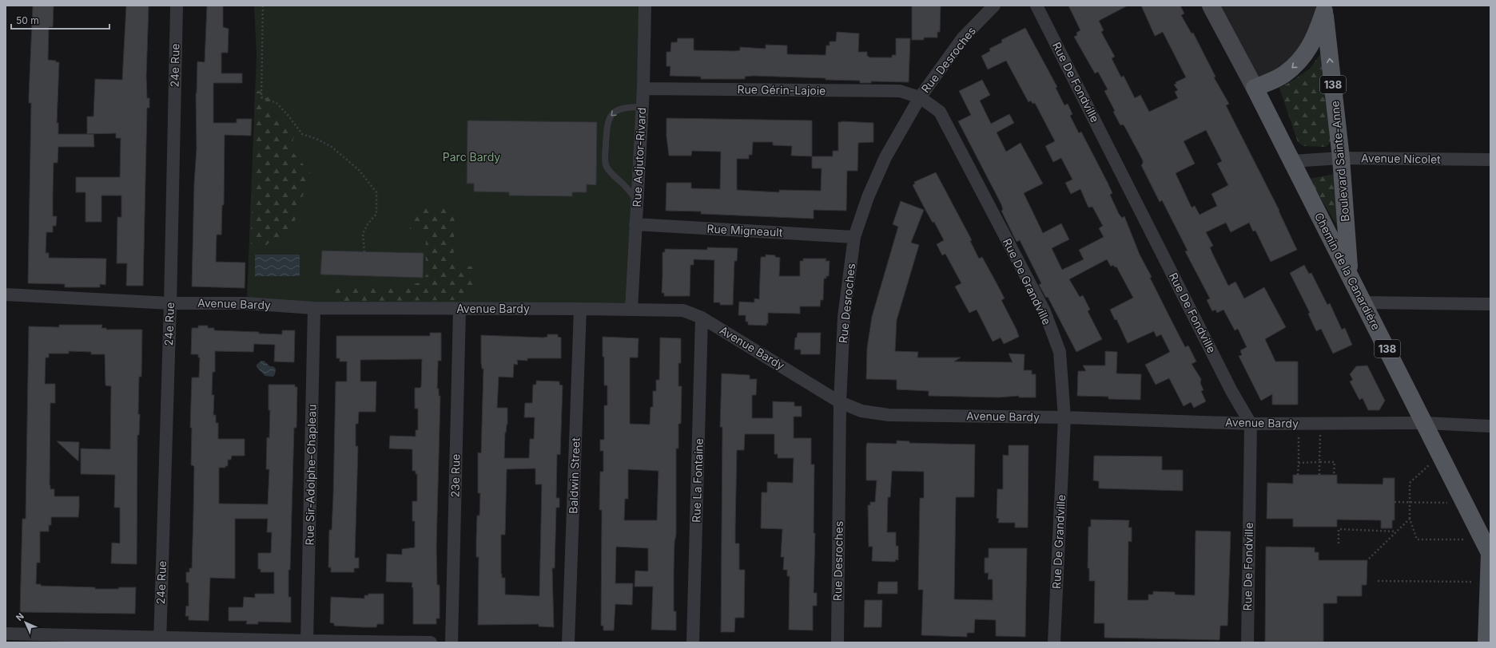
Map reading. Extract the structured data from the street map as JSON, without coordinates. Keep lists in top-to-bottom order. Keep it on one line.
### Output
{"streets":{"main road":["138","Boulevard Sainte-Anne","Chemin de la Canardière"],"street":["Rue Desroches","24e Rue","Rue De Fondville","Rue Gérin-Lajoie","Rue Adjutor-Rivard","Avenue Nicolet","Rue Migneault","Rue De Grandville","Avenue Bardy","Rue Sir-Adolphe-Chapleau","23e Rue","Baldwin Street","Rue La Fontaine"]},"crossings":[["Rue Desroches","Rue Gérin-Lajoie"],["Rue Desroches","Rue Migneault"],["Rue Desroches","Rue De Grandville"],["Rue Desroches","Avenue Bardy"],["24e Rue","Avenue Bardy"],["Rue De Fondville","Avenue Bardy"],["138","Chemin de la Canardière"],["Rue Gérin-Lajoie","Rue Adjutor-Rivard"],["Rue Gérin-Lajoie","Rue De Grandville"],["Rue Adjutor-Rivard","Rue Migneault"],["Rue Adjutor-Rivard","Avenue Bardy"],["Avenue Nicolet","Boulevard Sainte-Anne"],["Avenue Nicolet","Chemin de la Canardière"],["Boulevard Sainte-Anne","Chemin de la Canardière"],["Chemin de la Canardière","Avenue Bardy"],["Rue De Grandville","Avenue Bardy"],["Avenue Bardy","Rue Sir-Adolphe-Chapleau"],["Avenue Bardy","23e Rue"],["Avenue Bardy","Baldwin Street"],["Avenue Bardy","Rue La Fontaine"]],"parks":["Parc Bardy"],"scale_bar":"50 m","north":"top left"}
